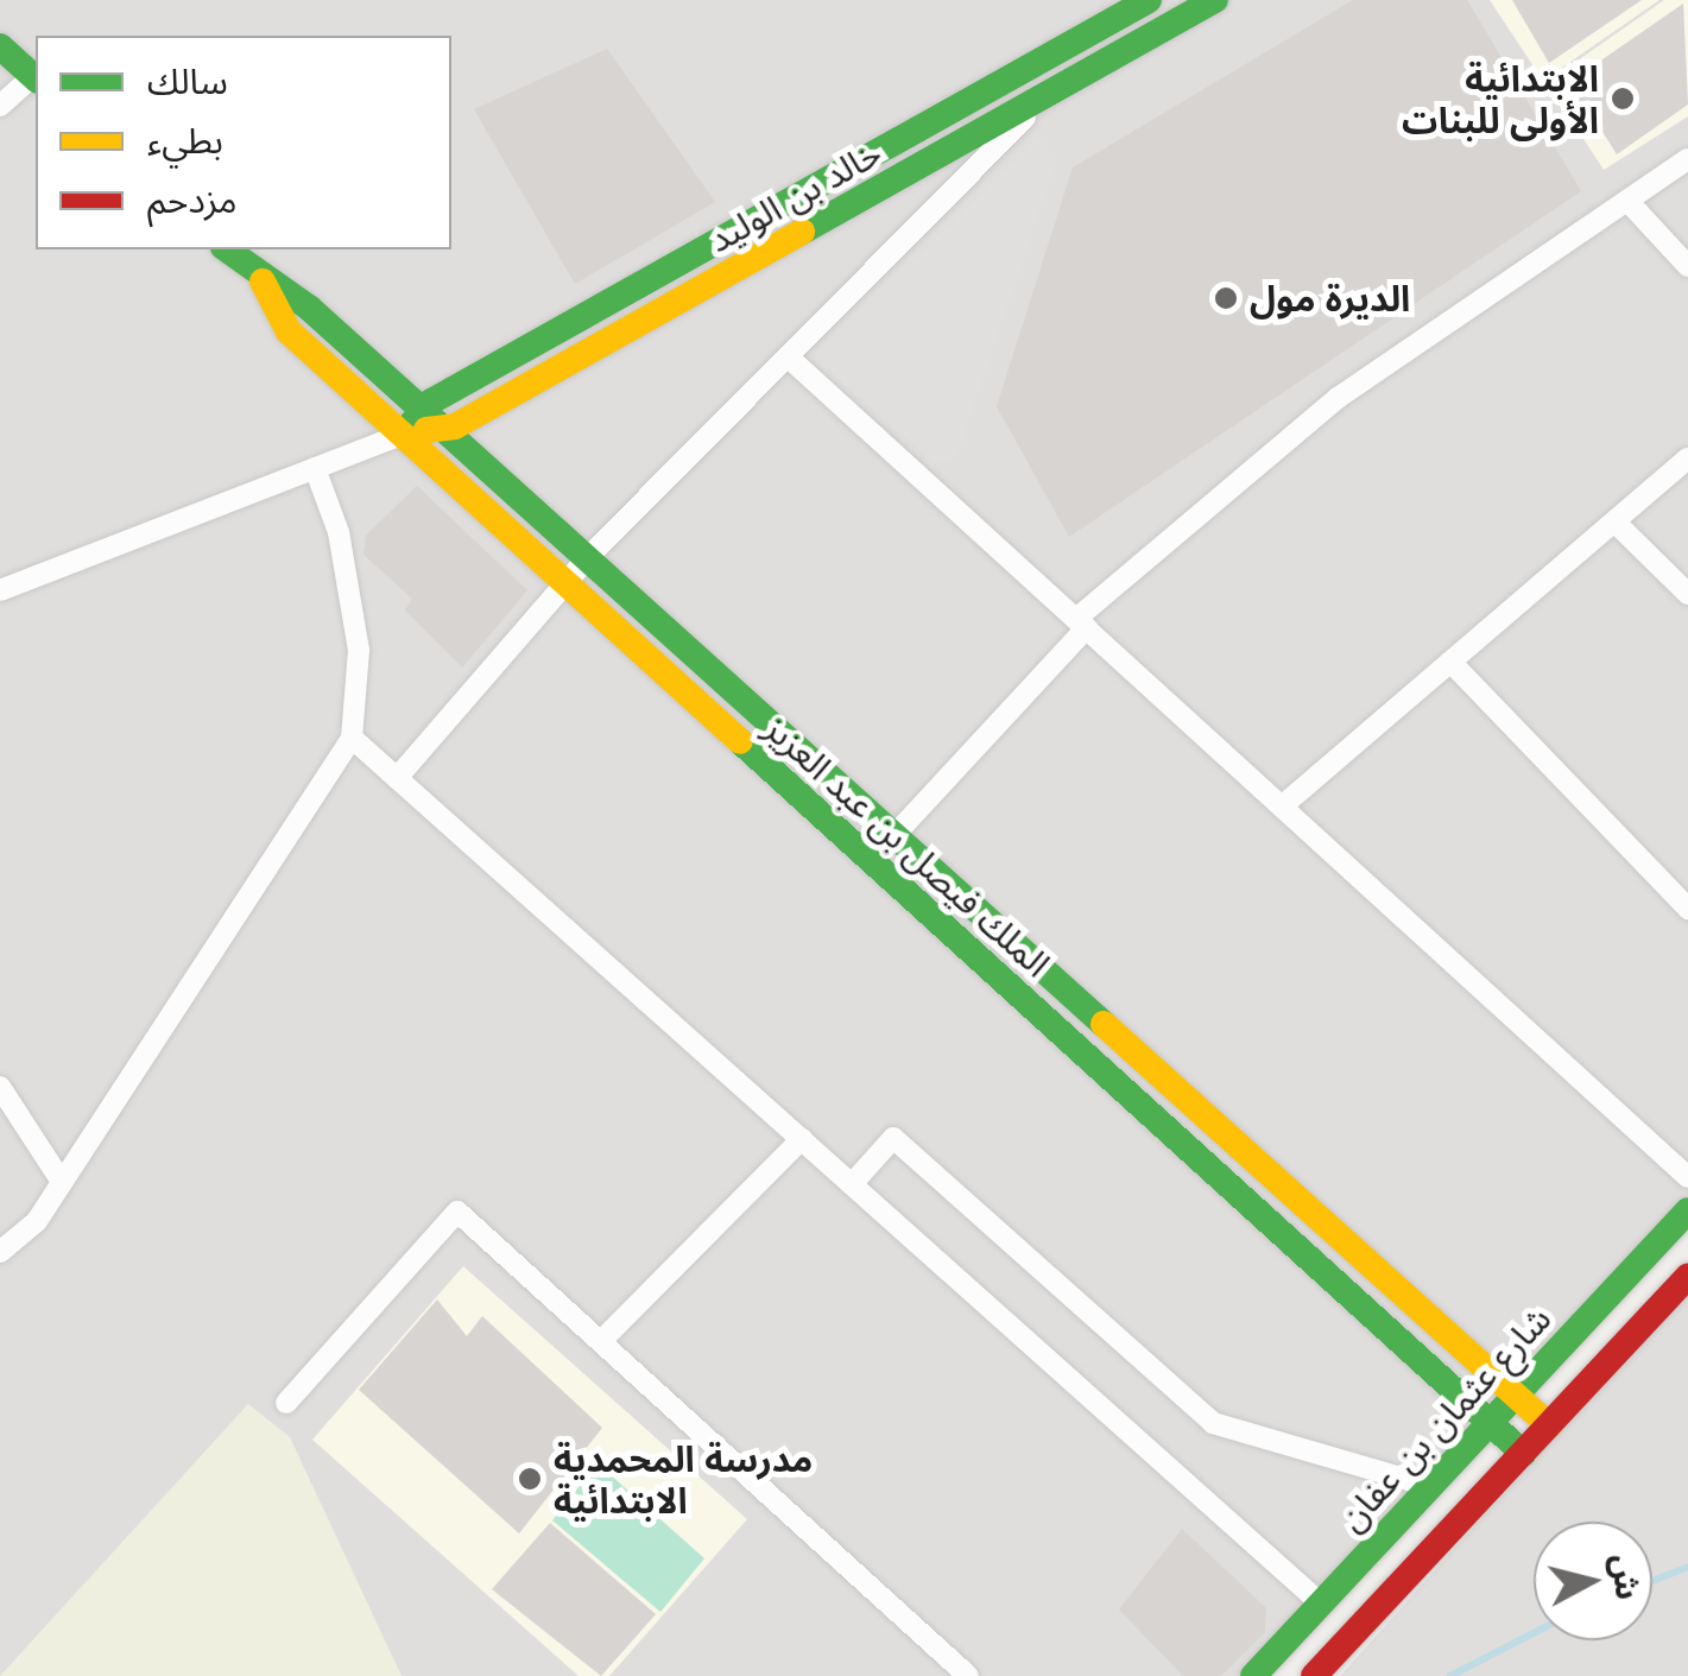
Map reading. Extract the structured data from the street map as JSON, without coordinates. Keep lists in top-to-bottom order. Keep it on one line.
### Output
{"streets":{"street":["خالد بن الوليد","الملك فيصل بن عبد العزيز","شارع عثمان بن عفان"]},"crossings":[["خالد بن الوليد","الملك فيصل بن عبد العزيز"],["الملك فيصل بن عبد العزيز","شارع عثمان بن عفان"]],"places":["الابتدائية الأولى للبنات","الديرة مول","مدرسة المحمدية الابتدائية"],"legend":["سالك","بطيء","مزدحم"],"north":"right"}
